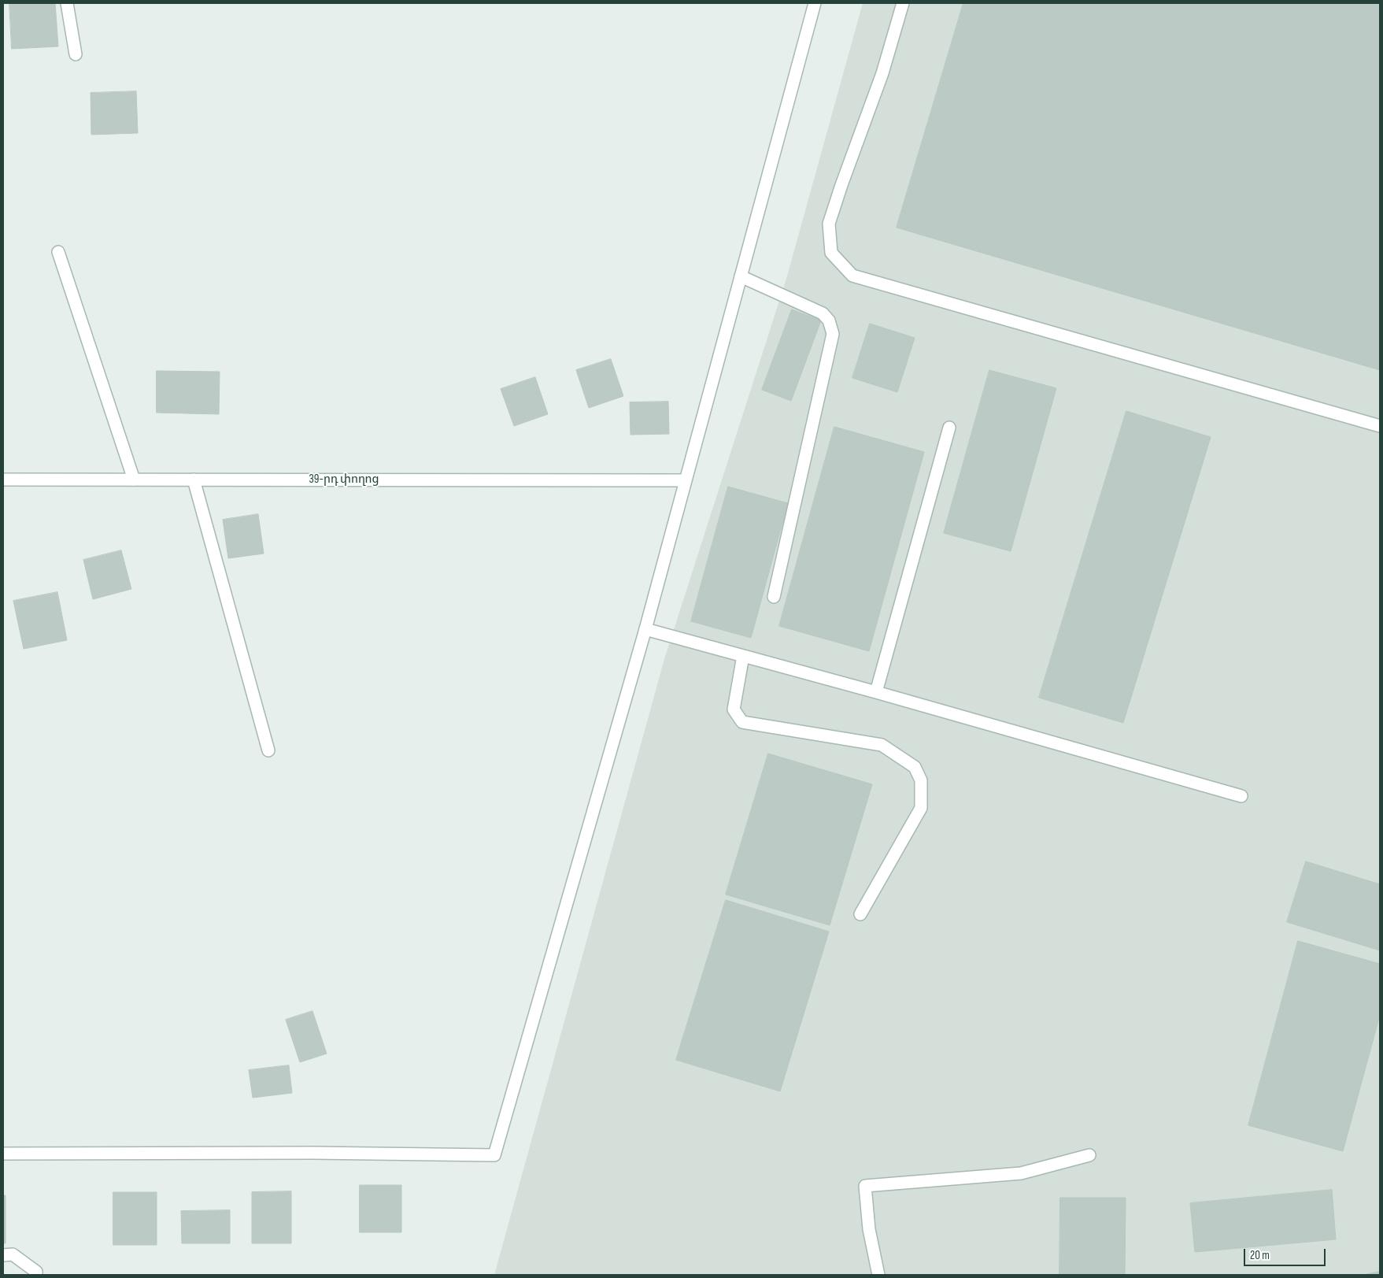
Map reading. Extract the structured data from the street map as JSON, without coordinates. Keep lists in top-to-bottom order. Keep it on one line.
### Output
{"streets":{"street":["39-րդ փողոց"]},"scale_bar":"20 m"}
